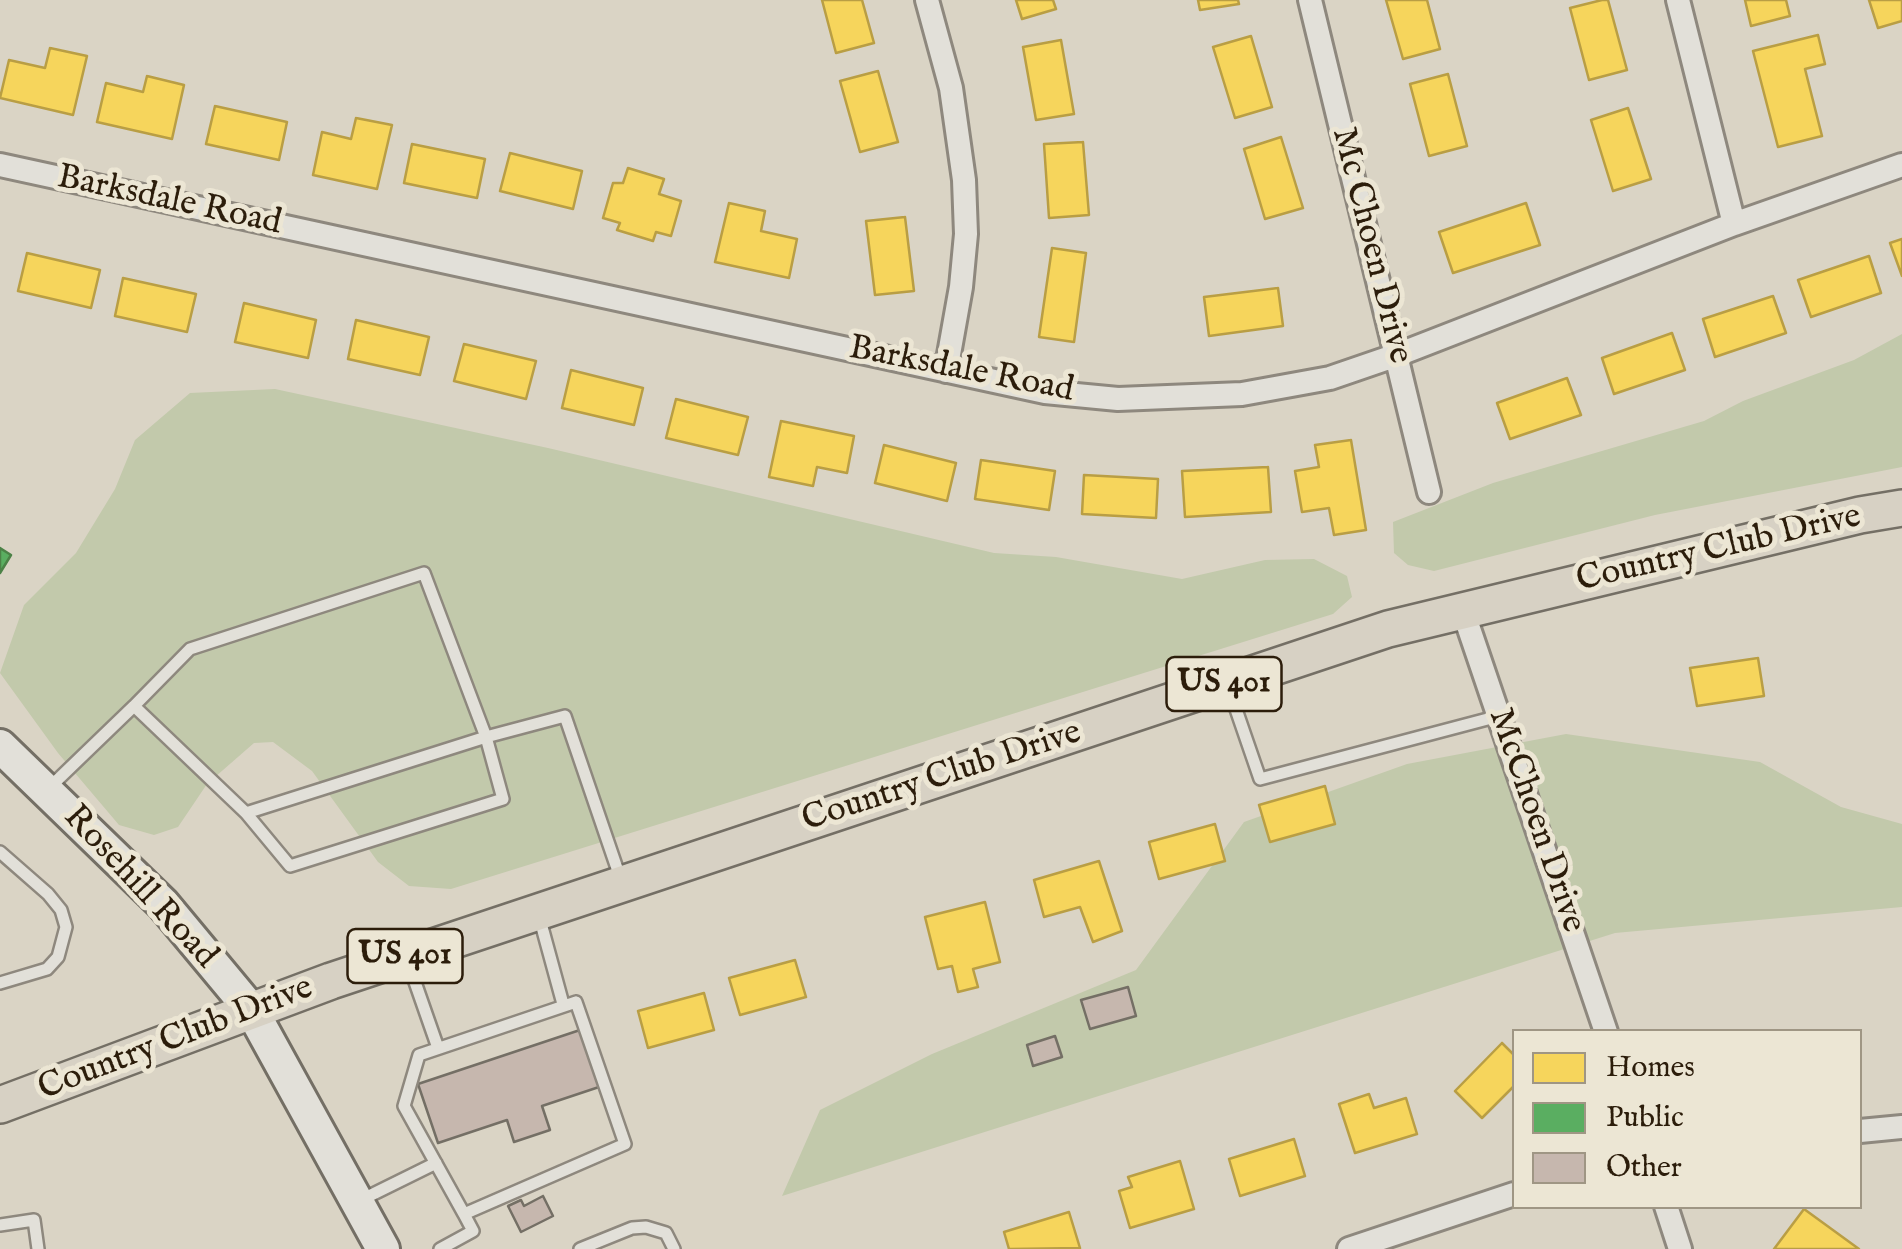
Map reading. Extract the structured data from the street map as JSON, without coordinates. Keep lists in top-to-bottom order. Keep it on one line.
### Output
{"streets":{"main road":["Country Club Drive","US 401","Rosehill Road"],"street":["Barksdale Road","Mc Choen Drive","McChoen Drive"]},"crossings":[["Barksdale Road","Mc Choen Drive"],["Country Club Drive","McChoen Drive"],["Country Club Drive","Rosehill Road"]],"legend":["Homes","Public","Other"]}
